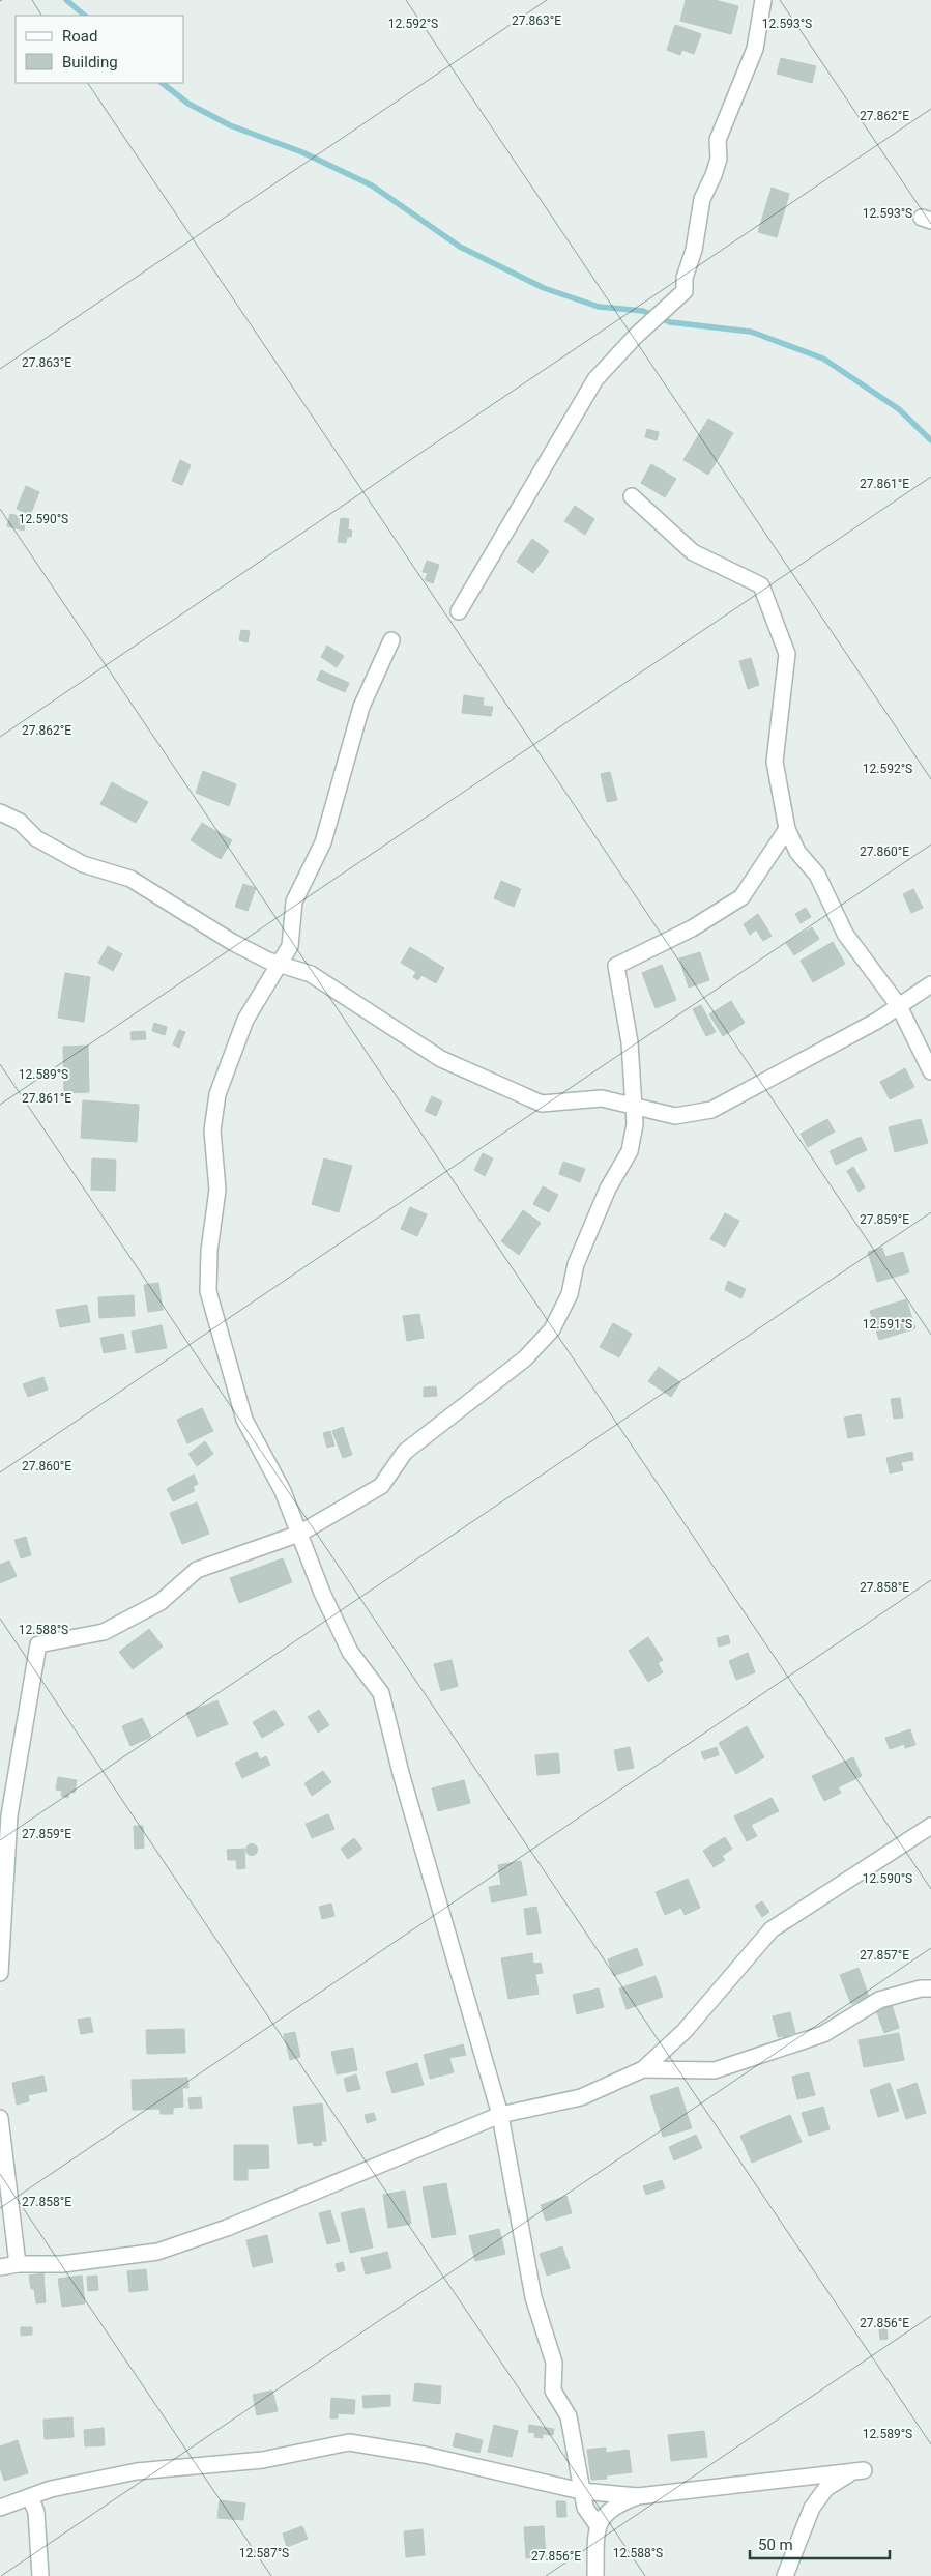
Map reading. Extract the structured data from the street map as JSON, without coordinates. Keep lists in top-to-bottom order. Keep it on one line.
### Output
{"legend":["Road","Building"],"scale_bar":"50 m","coordinates":["27.863°E","12.592°S","12.593°S","27.862°E","27.861°E","12.590°S","27.860°E","12.589°S","27.859°E","12.591°S","27.858°E","12.588°S","27.857°E","27.856°E","12.587°S"]}
